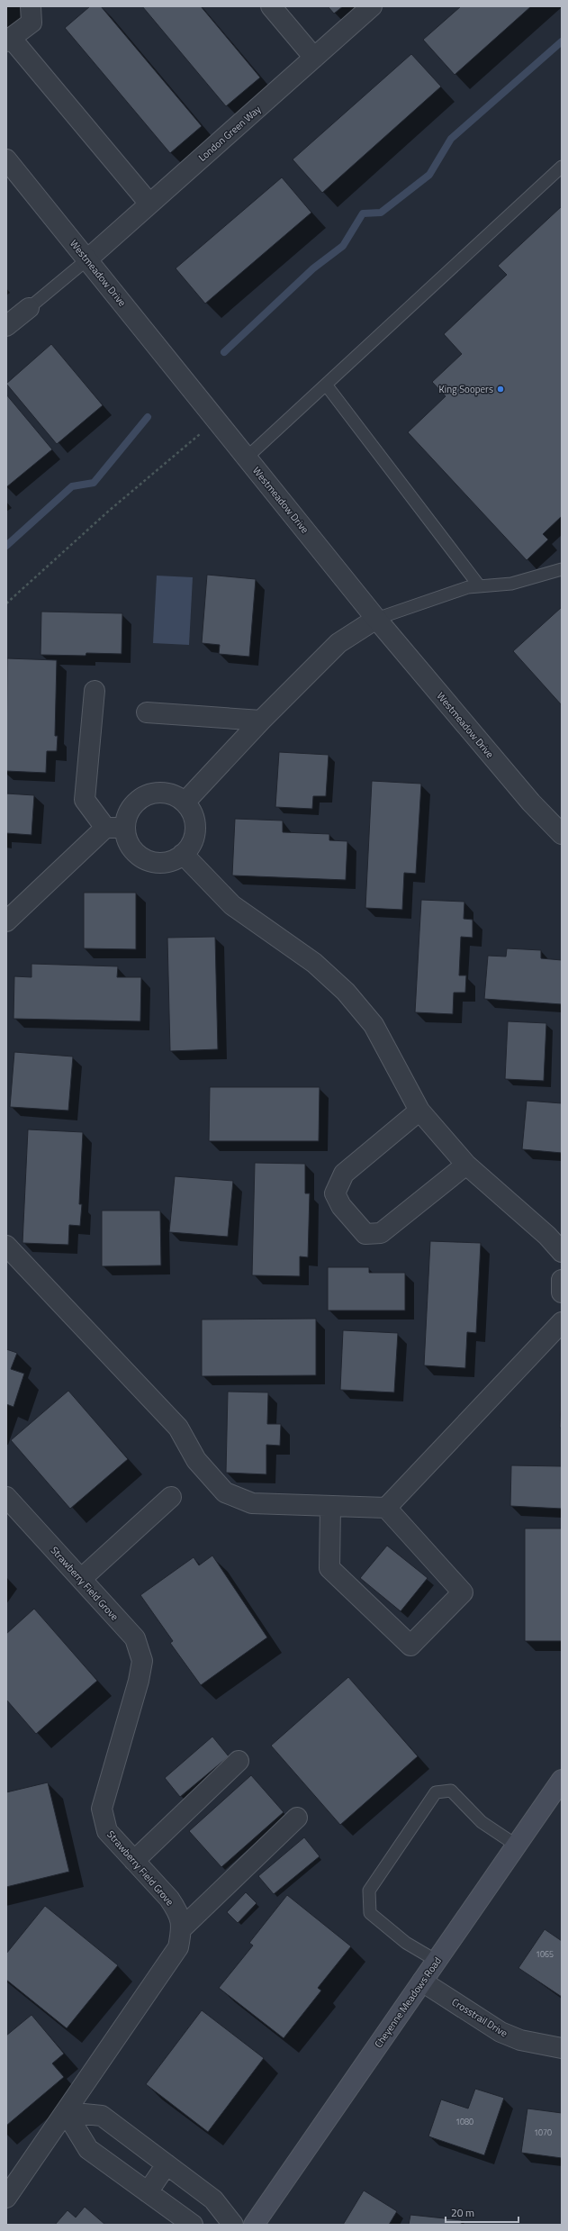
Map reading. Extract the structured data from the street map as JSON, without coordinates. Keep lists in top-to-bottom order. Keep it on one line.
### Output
{"streets":{"main road":["Cheyenne Meadows Road"],"street":["London Green Way","Westmeadow Drive","Strawberry Field Grove","Crosstrail Drive"]},"crossings":[["London Green Way","Westmeadow Drive"],["Cheyenne Meadows Road","Crosstrail Drive"]],"places":["King Soopers"],"house_numbers":["1065","1080","1070"],"scale_bar":"20 m"}
